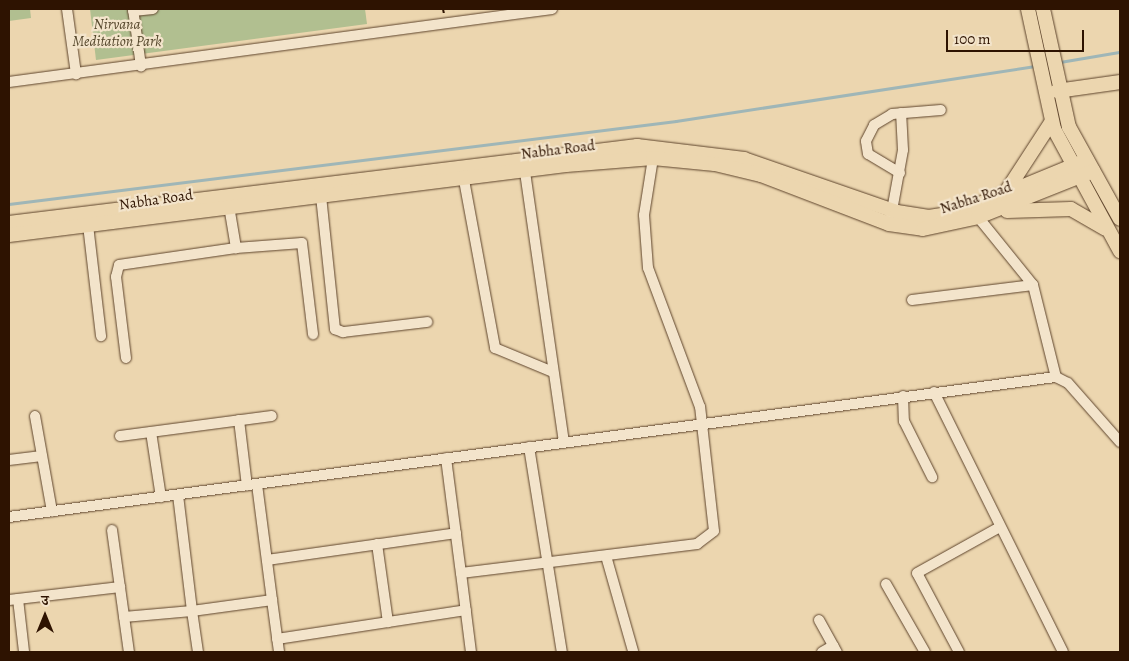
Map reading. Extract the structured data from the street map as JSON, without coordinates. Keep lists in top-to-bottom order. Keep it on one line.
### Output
{"streets":{"main road":["Nabha Road"]},"parks":["Nirvana Meditation Park"],"scale_bar":"100 m","north":"top"}
